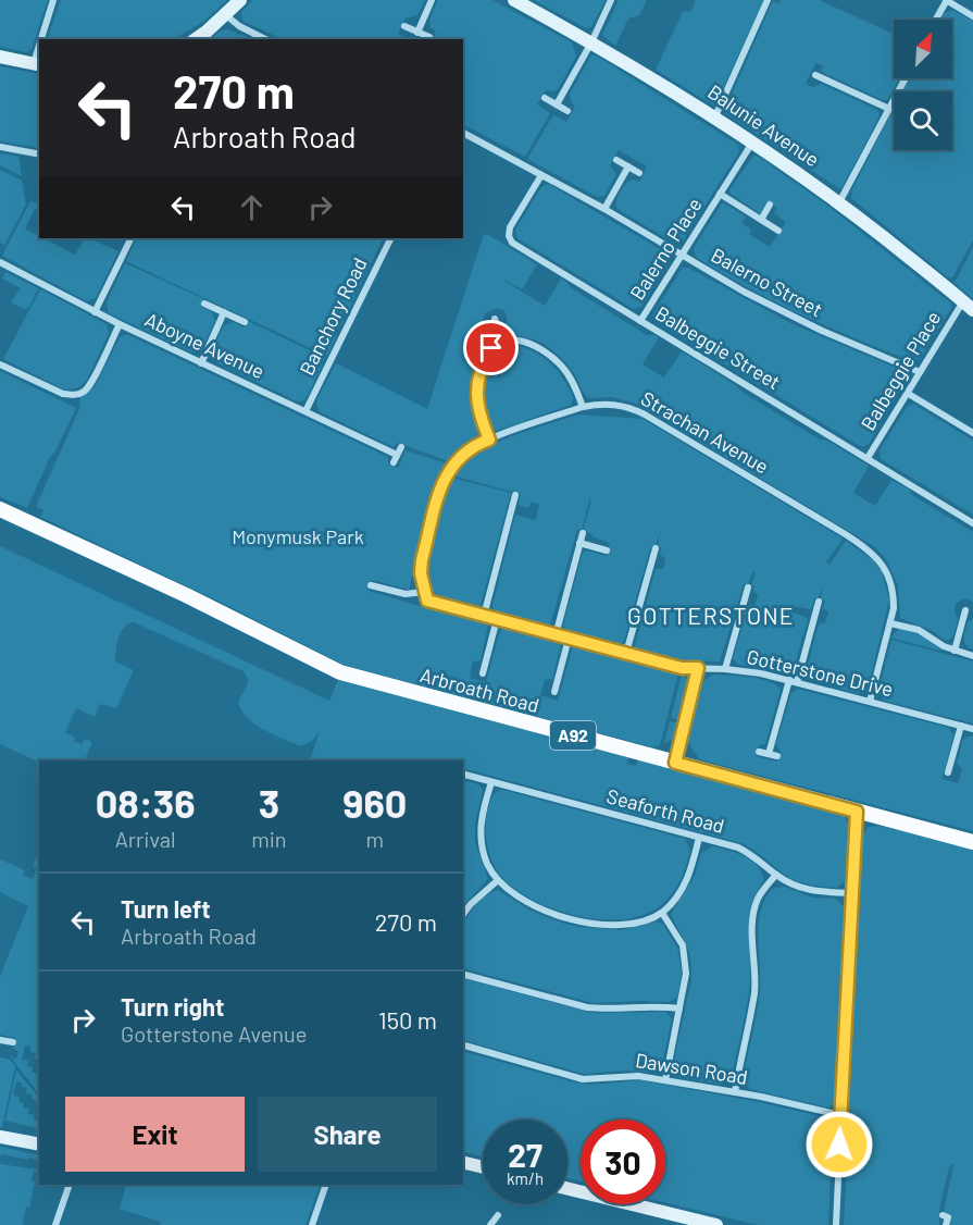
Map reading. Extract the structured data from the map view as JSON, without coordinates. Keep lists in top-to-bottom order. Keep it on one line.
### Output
{"streets":{"main road":["Arbroath Road","A92"],"street":["Balunie Avenue","Balerno Place","Balerno Street","Banchory Road","Aboyne Avenue","Balbeggie Street","Balbeggie Place","Strachan Avenue","Gotterstone Drive","Seaforth Road","Dawson Road"]},"crossings":[["Balunie Avenue","Balerno Place"],["Balunie Avenue","Balbeggie Place"],["Balerno Place","Balerno Street"],["Balerno Place","Balbeggie Street"],["Balerno Street","Balbeggie Street"],["Balerno Street","Balbeggie Place"],["Banchory Road","Aboyne Avenue"],["Balbeggie Street","Balbeggie Place"],["Strachan Avenue","Gotterstone Drive"]],"districts":["GOTTERSTONE"],"parks":["Monymusk Park"],"north":"top right","page":{"turn":["270 m","Arbroath Road"],"eta":["08:36","Arrival","3","min","960","m"],"list":[{"name":"Turn left","note":"Arbroath Road","value":"270 m"},{"name":"Turn right","note":"Gotterstone Avenue","value":"150 m"}],"buttons":["Exit","Share"],"speed":"27 km/h","limit":"30"}}
